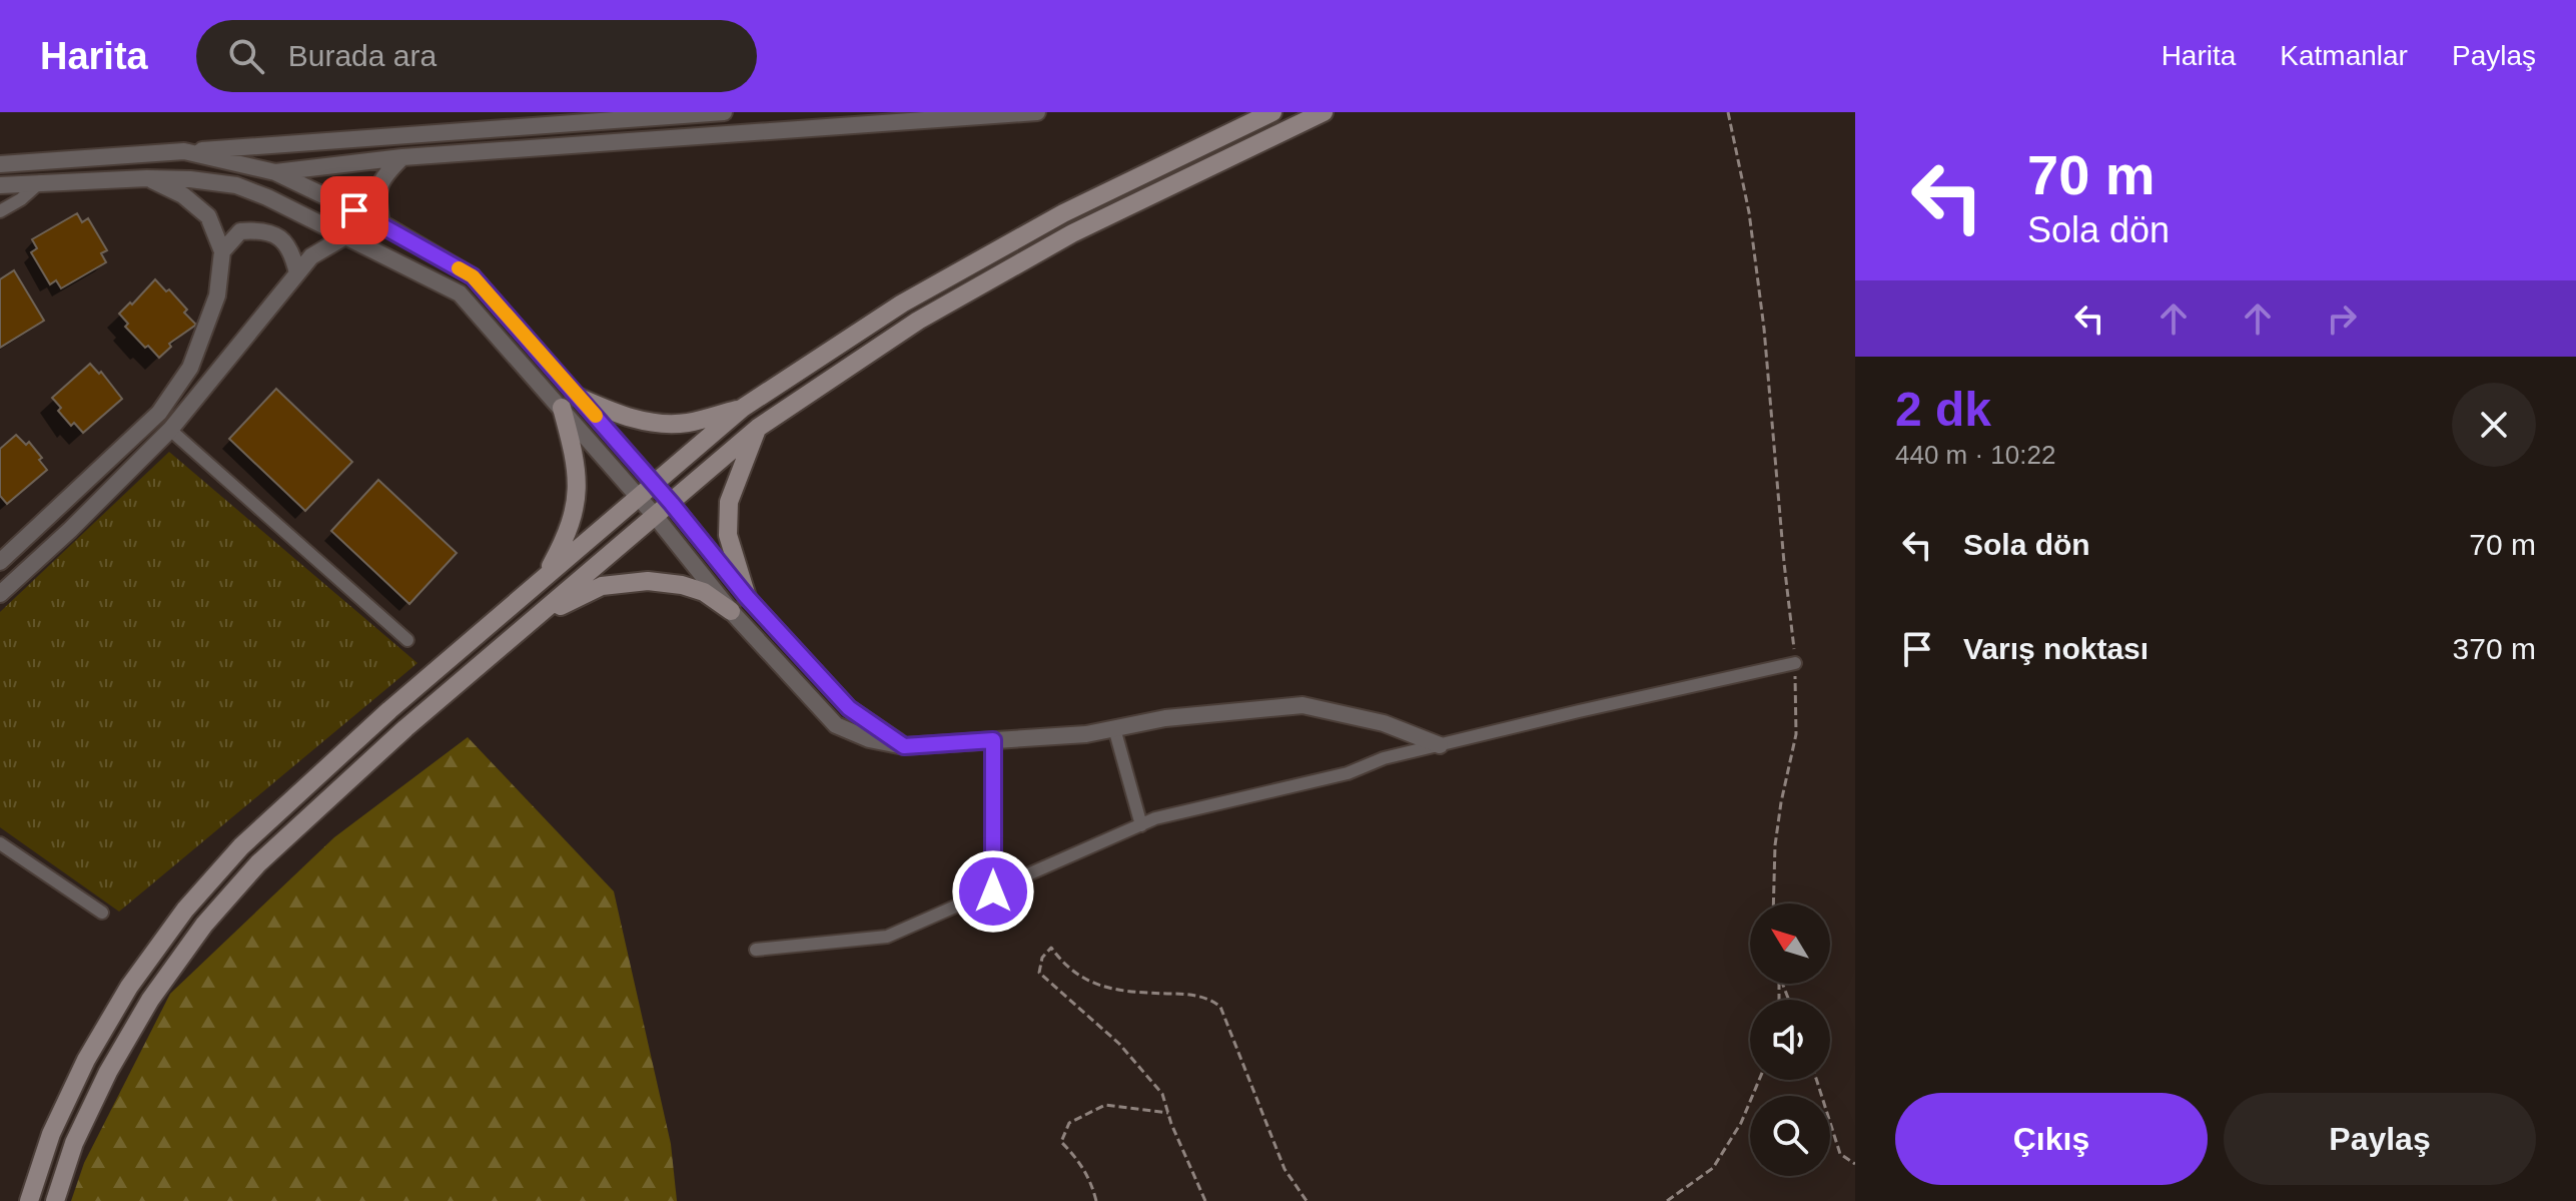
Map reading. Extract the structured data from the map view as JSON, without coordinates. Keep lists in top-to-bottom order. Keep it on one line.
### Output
{"north":"top left","page":{"header":"Harita","search":"Burada ara","nav":["Harita","Katmanlar","Paylaş"],"turn":["70 m","Sola dön"],"heading":["2 dk","440 m · 10:22"],"list":[{"name":"Sola dön","value":"70 m"},{"name":"Varış noktası","value":"370 m"}],"buttons":["Çıkış","Paylaş"]}}
